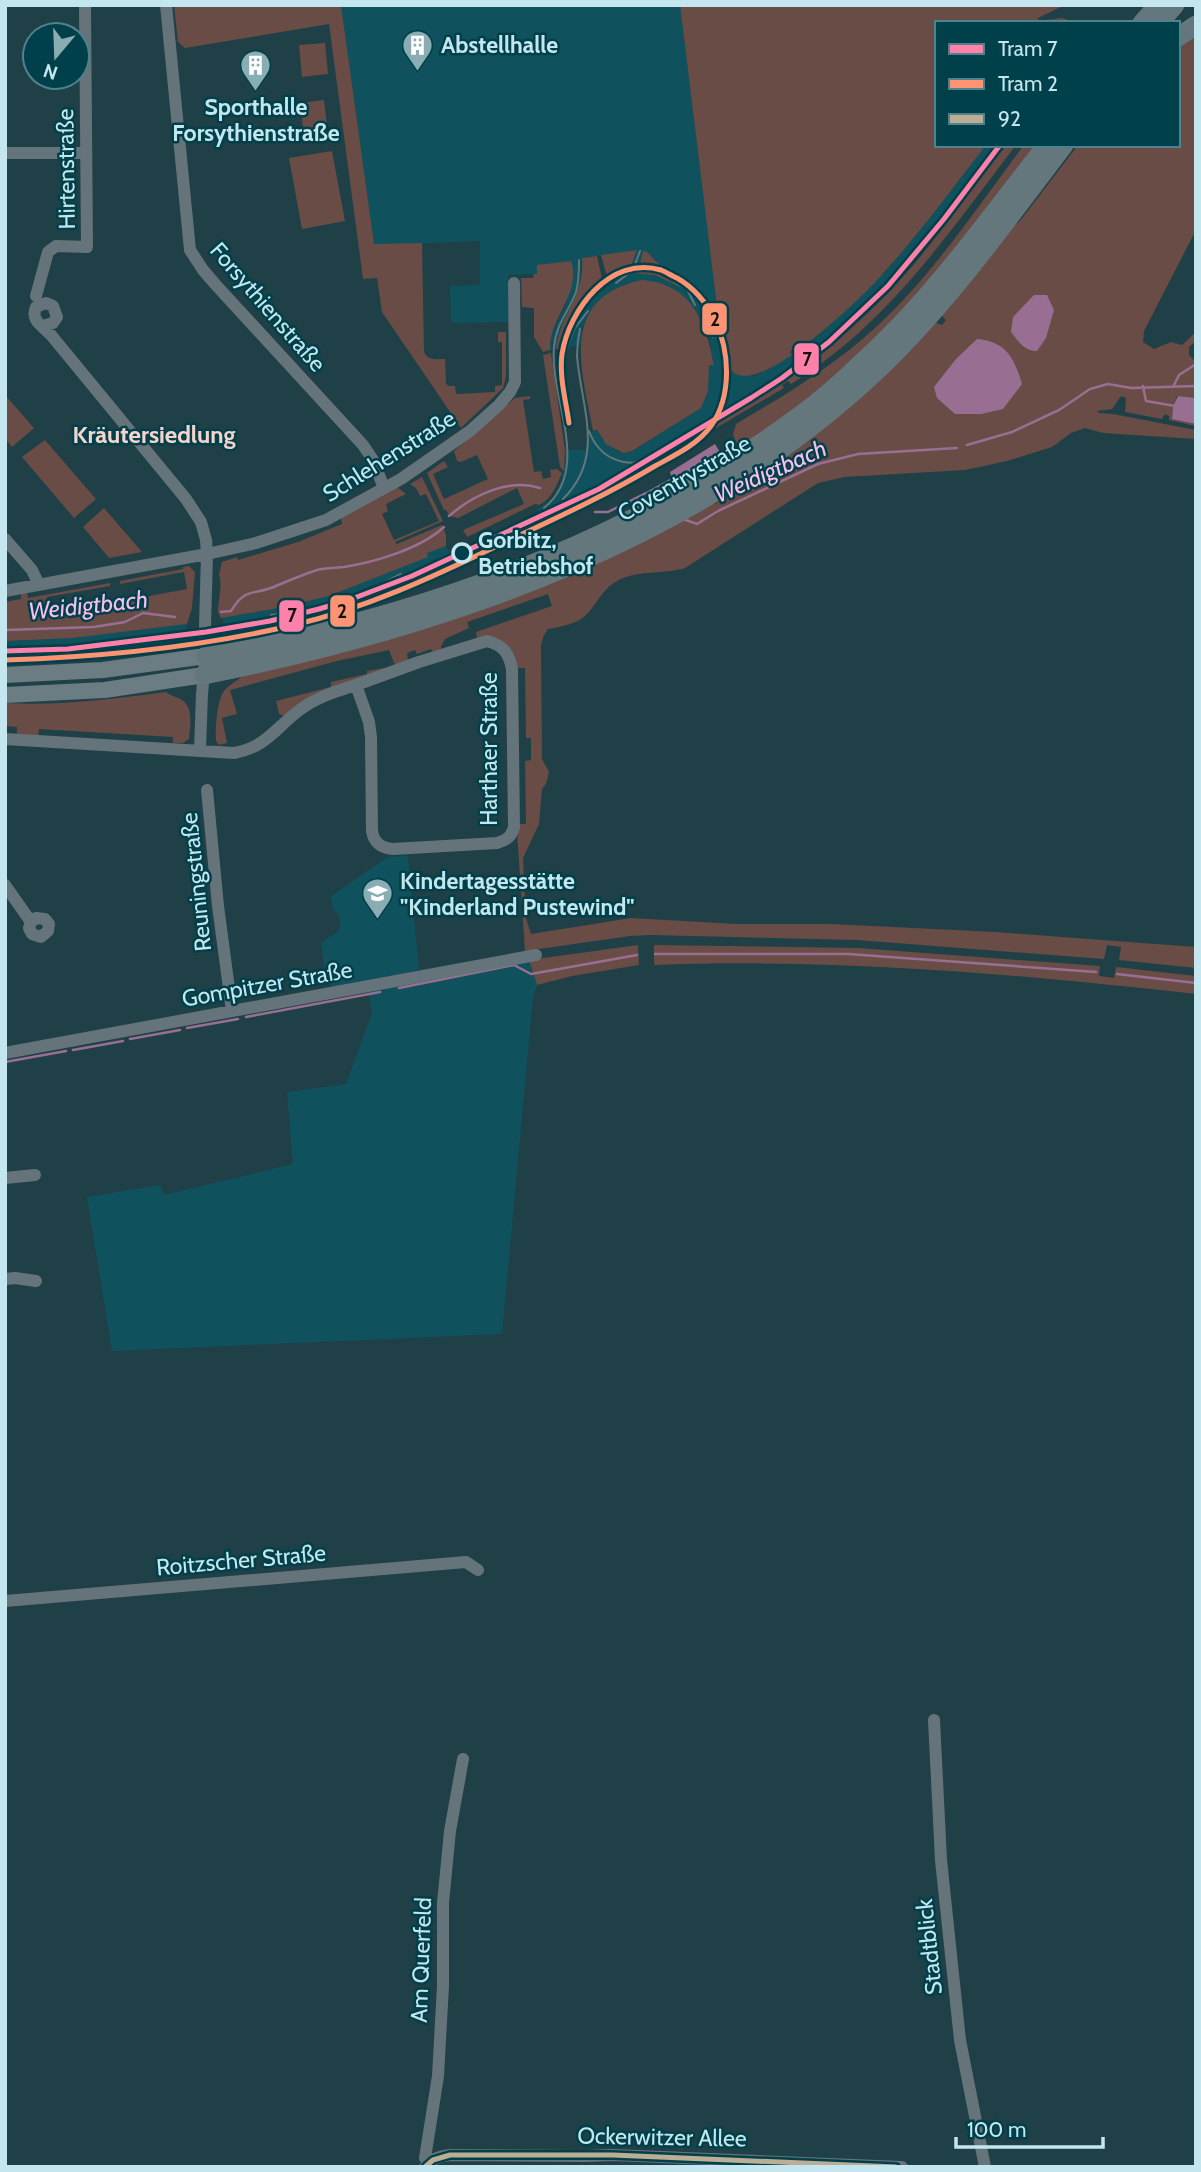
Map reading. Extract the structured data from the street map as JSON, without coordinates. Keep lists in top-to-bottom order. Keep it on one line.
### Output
{"streets":{"highway":["Coventrystraße"],"street":["Hirtenstraße","Forsythienstraße","Schlehenstraße","Harthaer Straße","Reuningstraße","Gompitzer Straße","Roitzscher Straße","Stadtblick","Am Querfeld","Ockerwitzer Allee"]},"crossings":[["Forsythienstraße","Schlehenstraße"],["Reuningstraße","Gompitzer Straße"],["Am Querfeld","Ockerwitzer Allee"]],"districts":["Kräutersiedlung"],"water":["Weidigtbach"],"places":{"building":["Abstellhalle","Sporthalle Forsythienstraße"],"other":["Gorbitz, Betriebshof"],"school or university":["Kindertagesstätte \"Kinderland Pustewind\""]},"lines":["tram line 7","tram line 2","transit line 92"],"legend":["Tram 7","Tram 2","92"],"scale_bar":"100 m","north":"bottom"}
